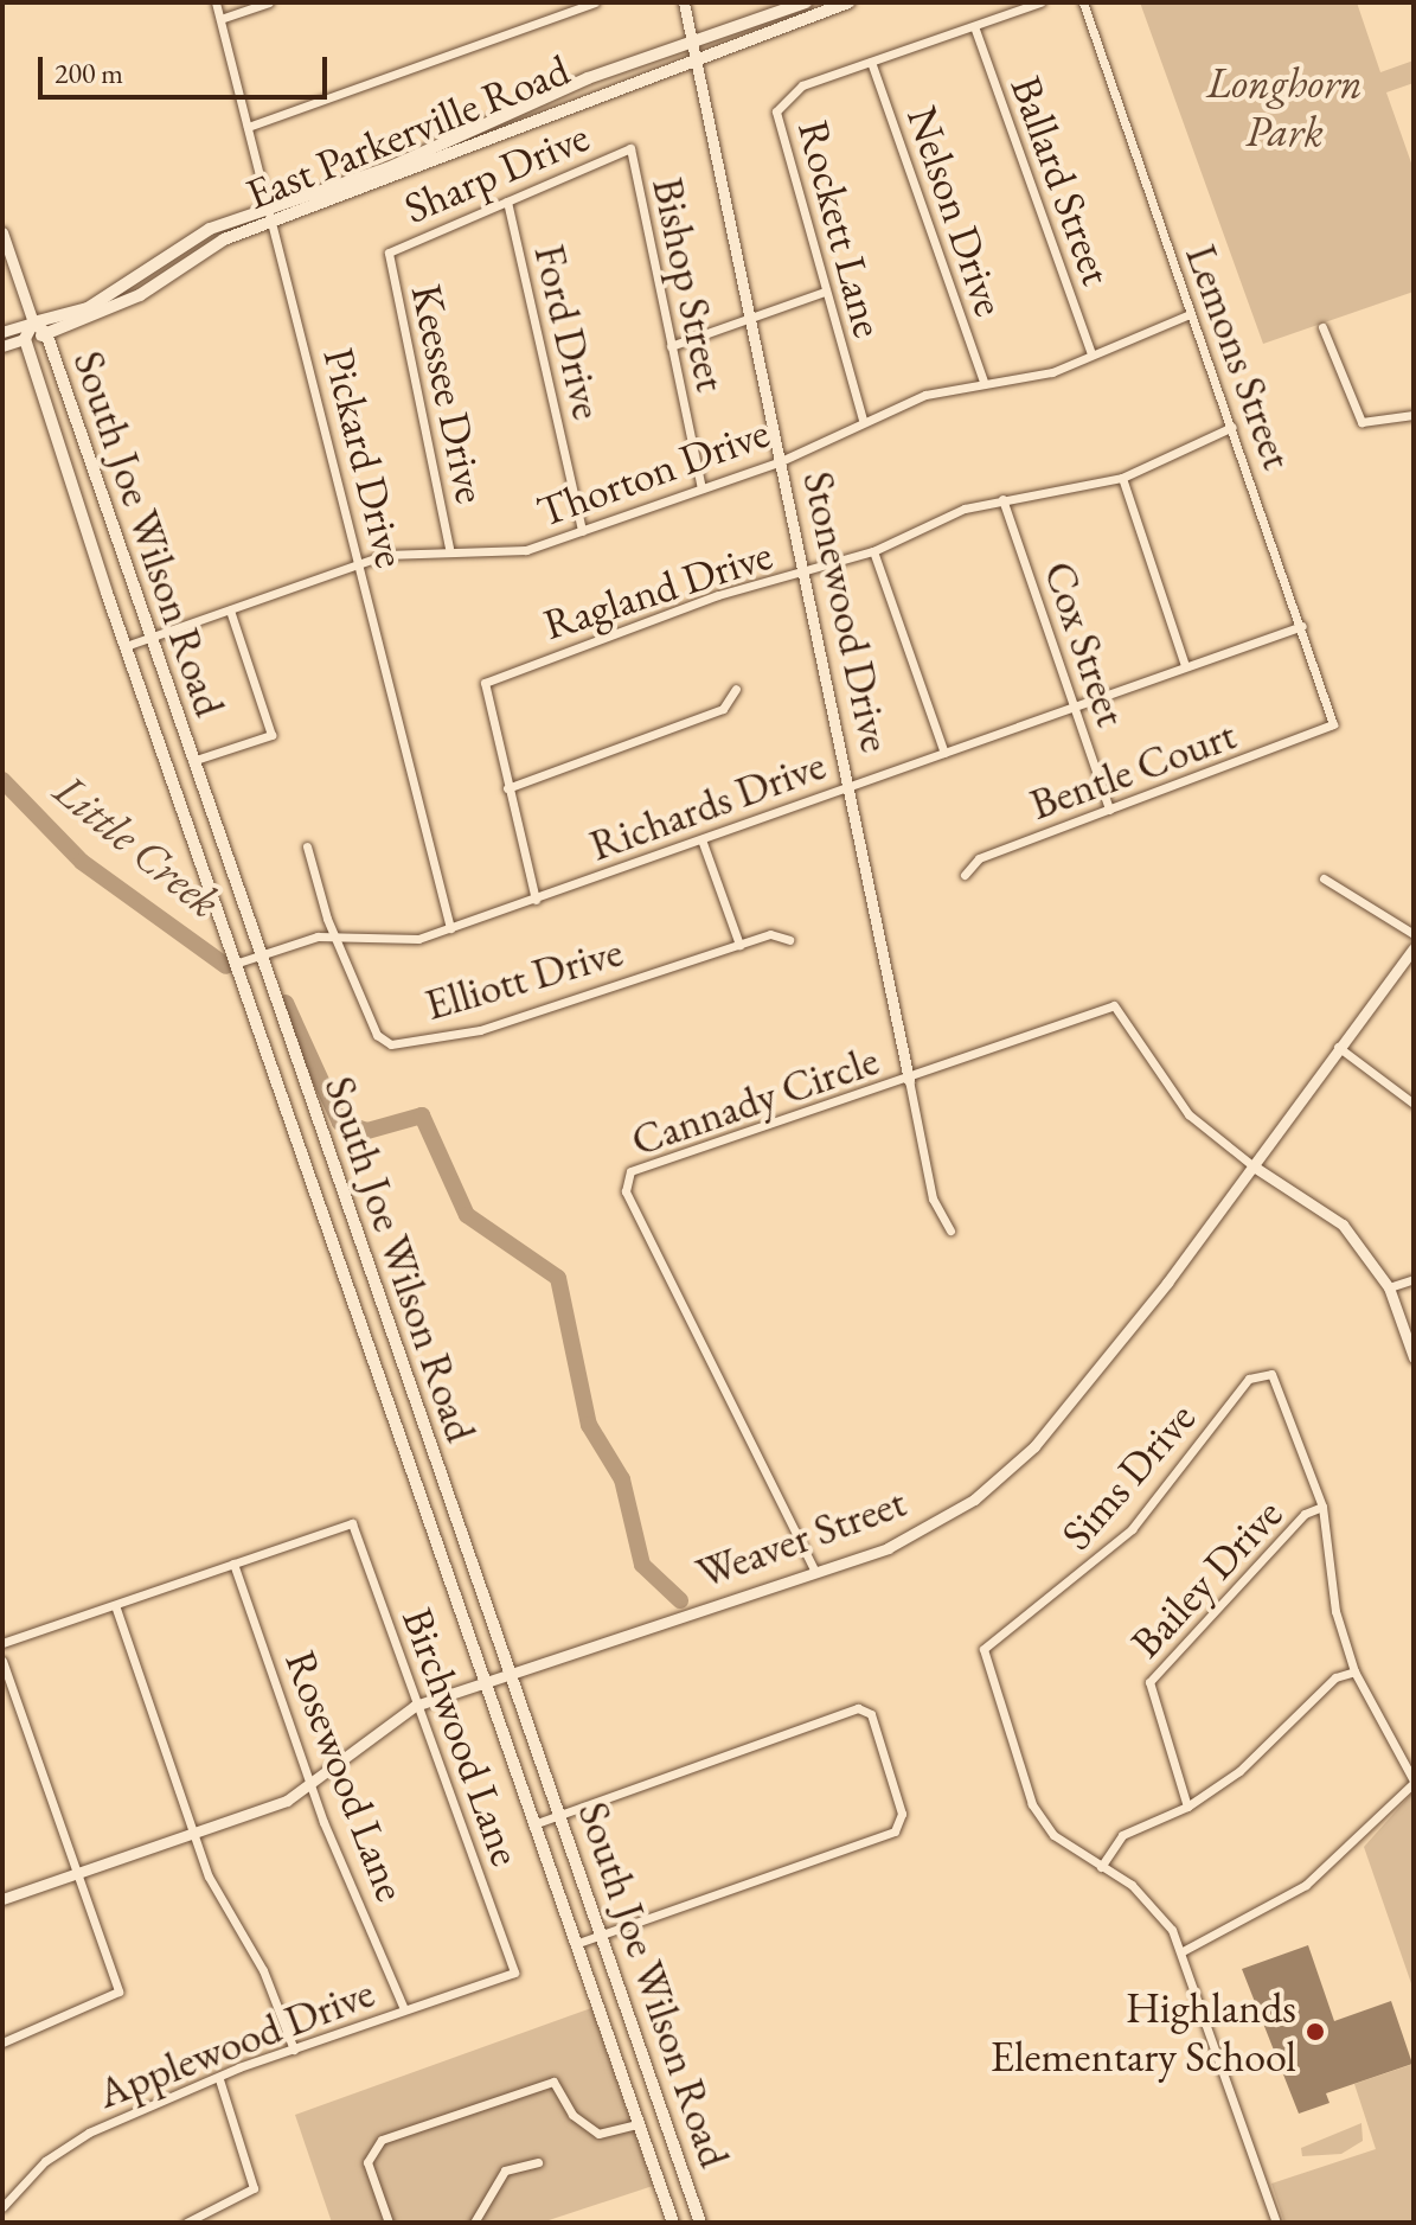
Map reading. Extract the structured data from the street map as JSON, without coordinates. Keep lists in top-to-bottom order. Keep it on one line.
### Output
{"streets":{"main road":["East Parkerville Road","South Joe Wilson Road"],"street":["Sharp Drive","Ballard Street","Nelson Drive","Rockett Lane","Bishop Street","Ford Drive","Lemons Street","Keessee Drive","Pickard Drive","Thorton Drive","Ragland Drive","Stonewood Drive","Cox Street","Bentle Court","Richards Drive","Elliott Drive","Cannady Circle","Sims Drive","Weaver Street","Bailey Drive","Birchwood Lane","Rosewood Lane","Applewood Drive"]},"crossings":[["East Parkerville Road","Pickard Drive"],["East Parkerville Road","South Joe Wilson Road"],["East Parkerville Road","Stonewood Drive"],["Sharp Drive","Bishop Street"],["Sharp Drive","Ford Drive"],["Sharp Drive","Keessee Drive"],["Ballard Street","Rockett Lane"],["Ballard Street","Thorton Drive"],["Nelson Drive","Rockett Lane"],["Nelson Drive","Thorton Drive"],["Rockett Lane","Thorton Drive"],["Bishop Street","Thorton Drive"],["Ford Drive","Thorton Drive"],["Lemons Street","Thorton Drive"],["Lemons Street","Ragland Drive"],["Lemons Street","Bentle Court"],["Lemons Street","Richards Drive"],["Keessee Drive","Thorton Drive"],["Pickard Drive","Thorton Drive"],["Pickard Drive","Richards Drive"],["Thorton Drive","South Joe Wilson Road"],["Thorton Drive","Stonewood Drive"],["South Joe Wilson Road","Richards Drive"],["South Joe Wilson Road","Weaver Street"],["Ragland Drive","Stonewood Drive"],["Ragland Drive","Cox Street"],["Stonewood Drive","Richards Drive"],["Stonewood Drive","Cannady Circle"],["Cox Street","Bentle Court"],["Cox Street","Richards Drive"],["Richards Drive","Elliott Drive"],["Cannady Circle","Weaver Street"],["Sims Drive","Bailey Drive"],["Weaver Street","Birchwood Lane"],["Weaver Street","Rosewood Lane"],["Birchwood Lane","Rosewood Lane"],["Birchwood Lane","Applewood Drive"],["Rosewood Lane","Applewood Drive"]],"water":["Little Creek"],"parks":["Longhorn Park"],"places":["Highlands Elementary School"],"scale_bar":"200 m"}
